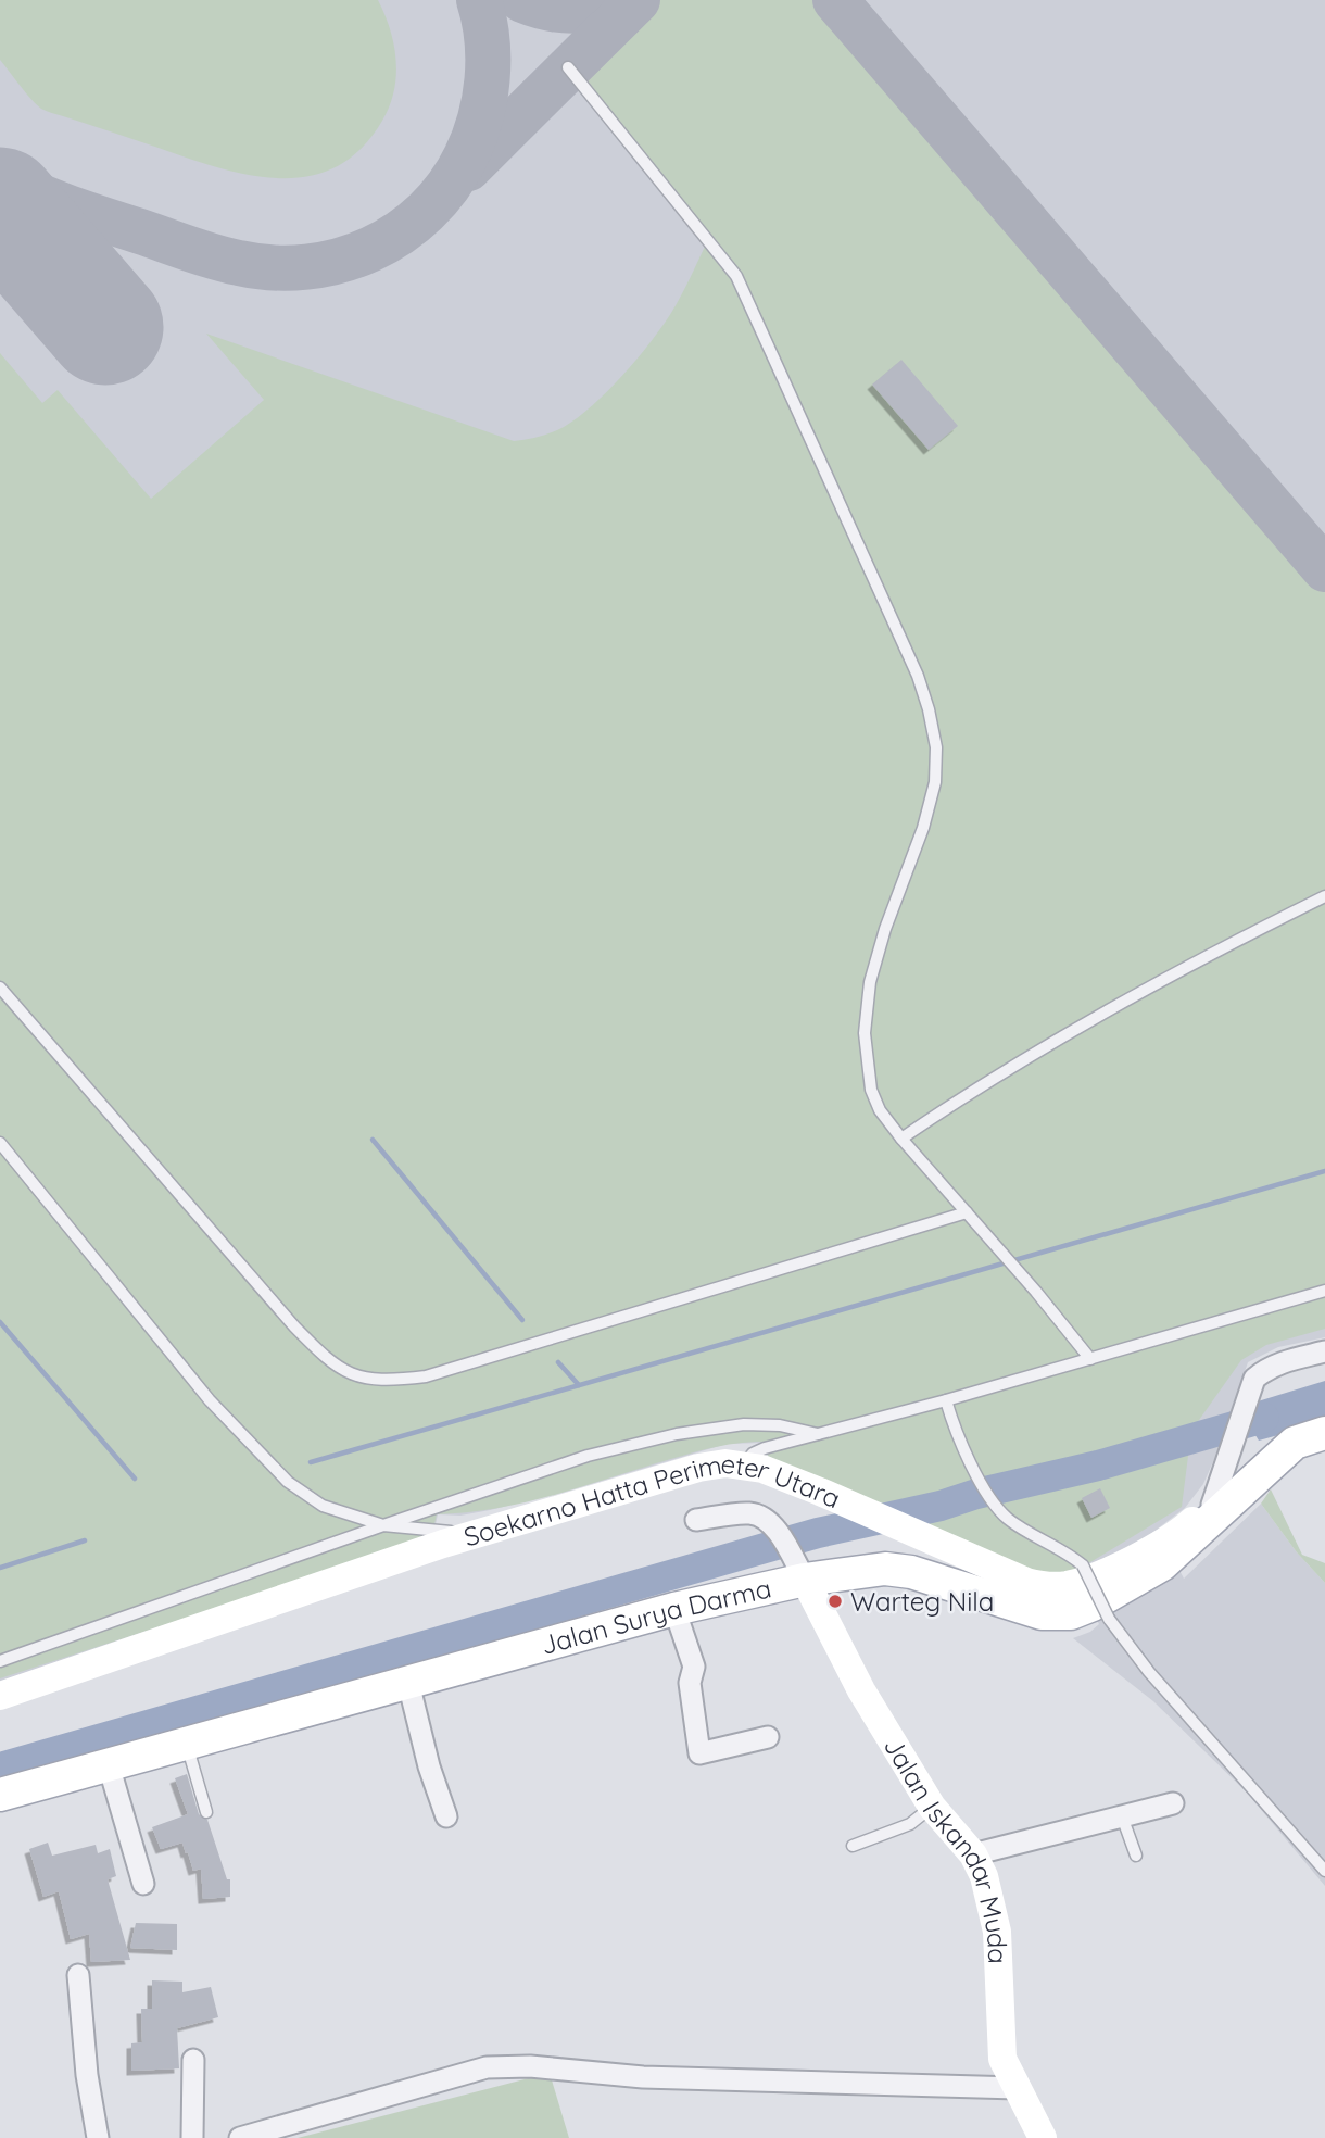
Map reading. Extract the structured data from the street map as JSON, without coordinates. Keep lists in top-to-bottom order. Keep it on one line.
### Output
{"streets":{"main road":["Soekarno Hatta Perimeter Utara","Jalan Surya Darma","Jalan Iskandar Muda"]},"crossings":[["Soekarno Hatta Perimeter Utara","Jalan Surya Darma"],["Jalan Surya Darma","Jalan Iskandar Muda"]],"places":["Warteg Nila"]}
